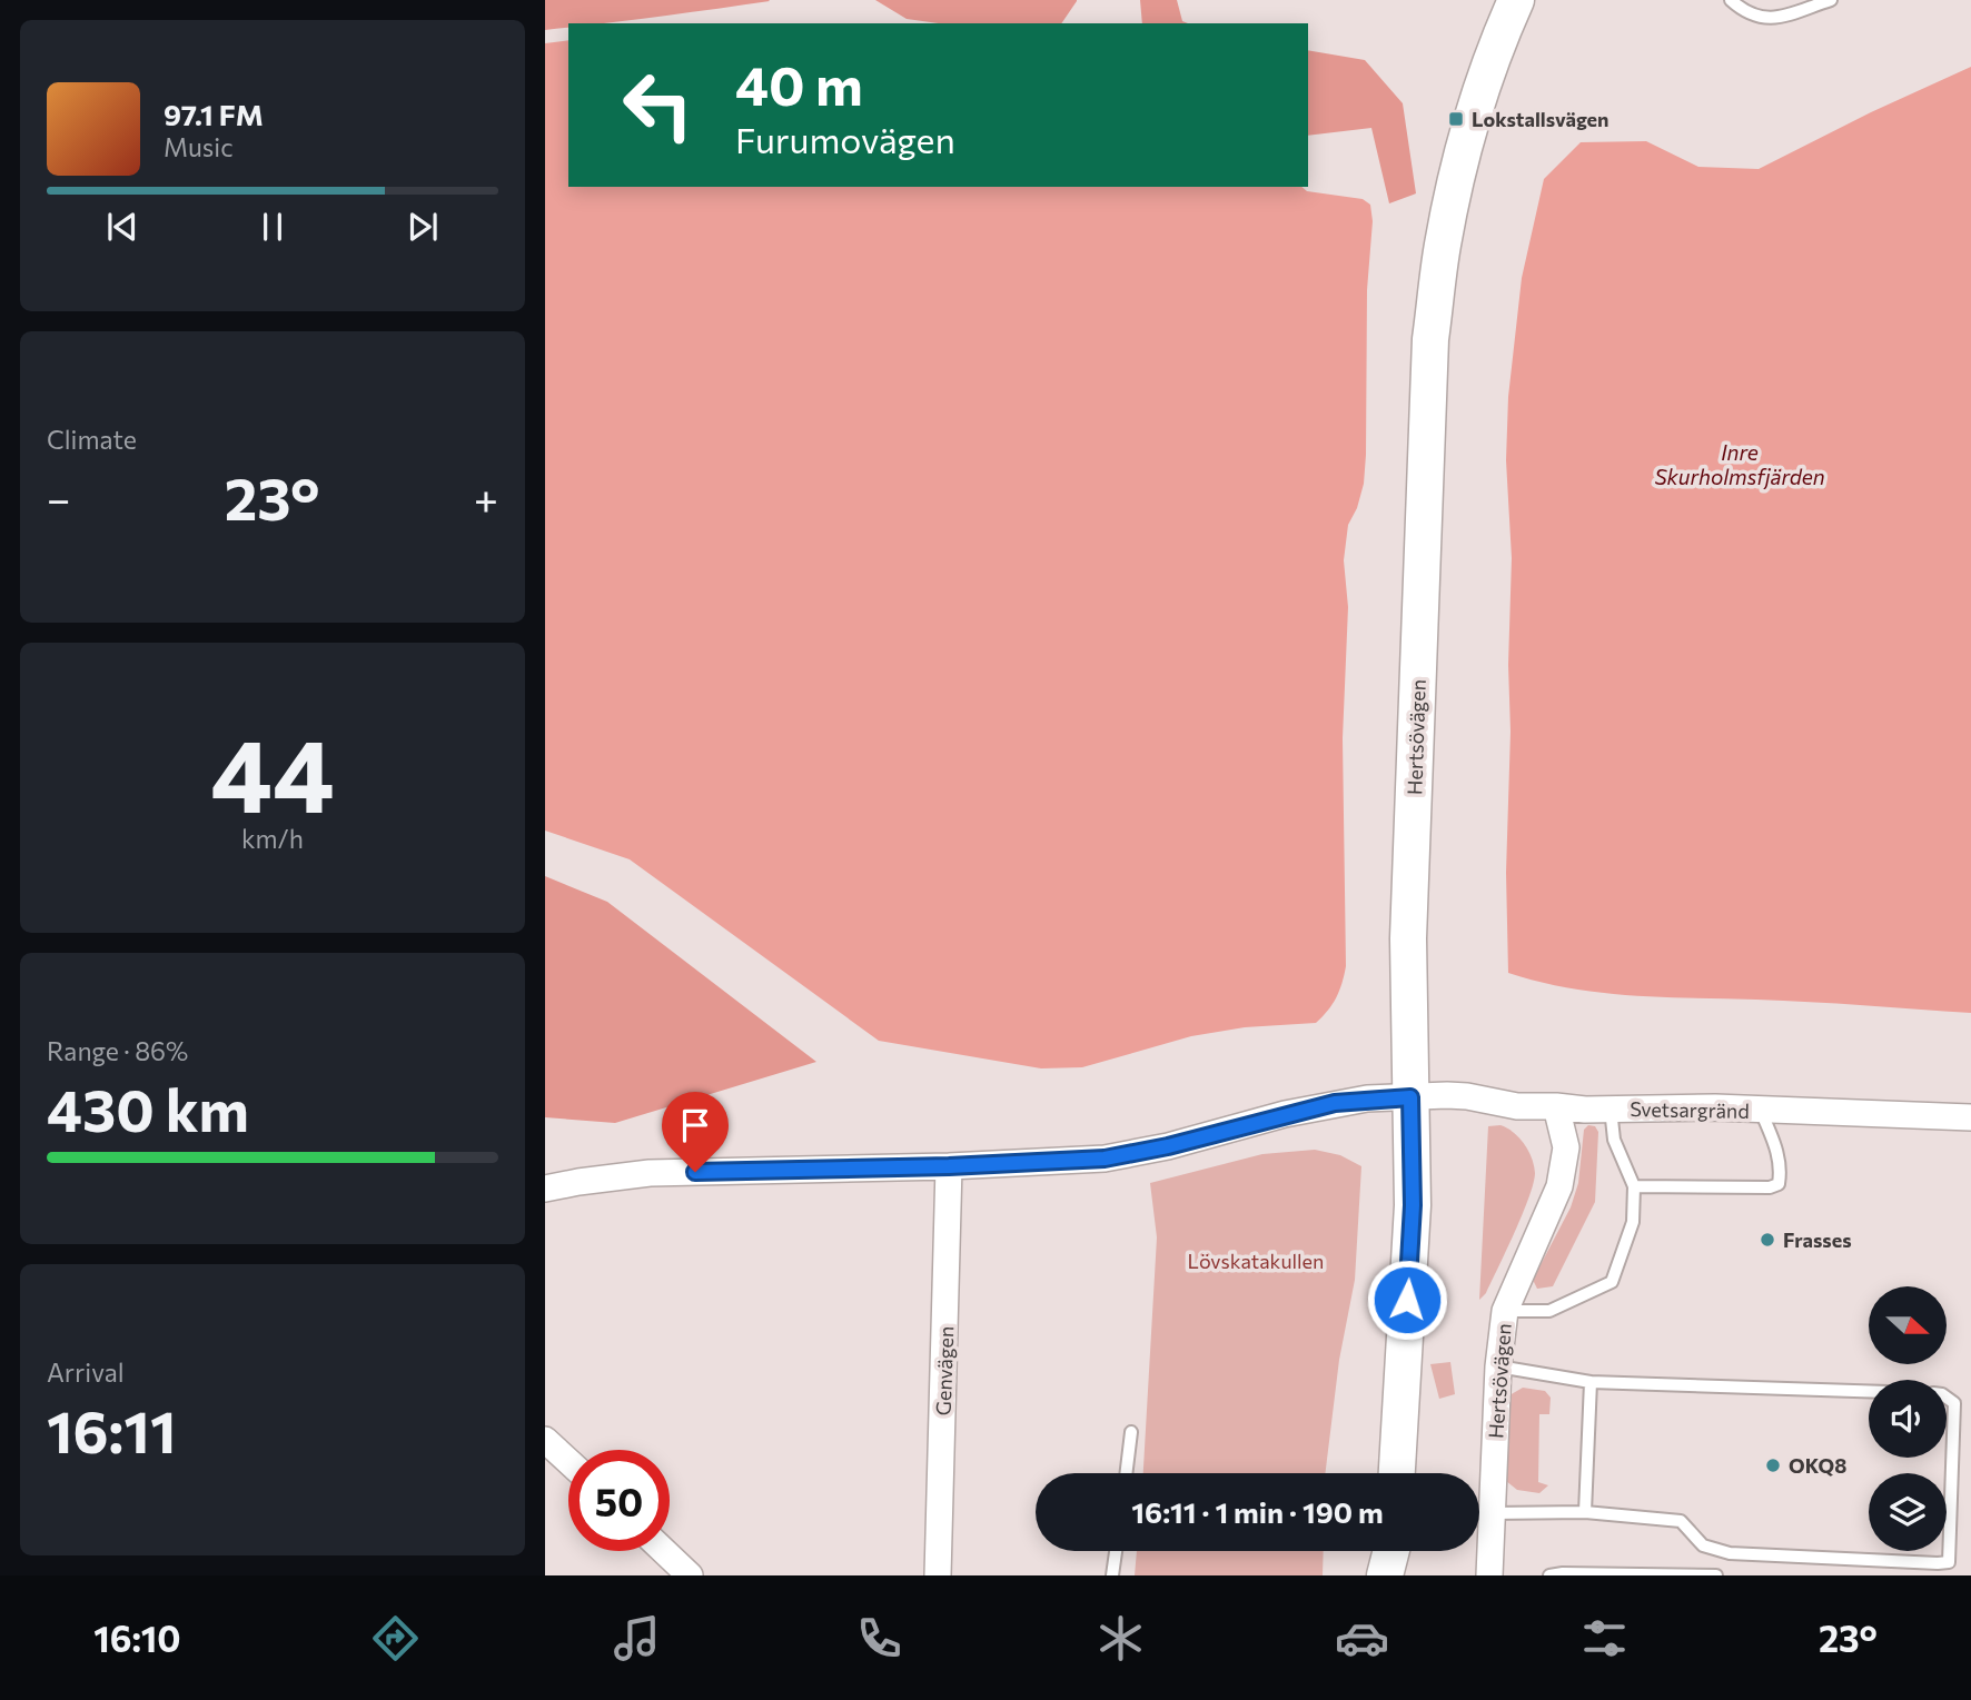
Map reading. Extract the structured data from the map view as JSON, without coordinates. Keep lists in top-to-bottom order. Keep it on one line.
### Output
{"streets":{"main road":["Hertsövägen"],"street":["Svetsargränd","Genvägen"]},"crossings":[["Hertsövägen","Svetsargränd"],["Svetsargränd","Genvägen"]],"water":["Inre Skurholmsfjärden"],"parks":["Lövskatakullen"],"places":{"transit":["Lokstallsvägen"],"other":["Frasses","OKQ8"]},"north":"right","page":{"turn":["40 m","Furumovägen"],"song":["97.1 FM","Music"],"tile":["Climate",["44","km/h"],["Range · 86%","430 km"],["Arrival","16:11"]],"heat":["−","23°","+"],"limit":"50","trip":"16:11 · 1 min · 190 m","tabs":["16:10","23°"]}}
